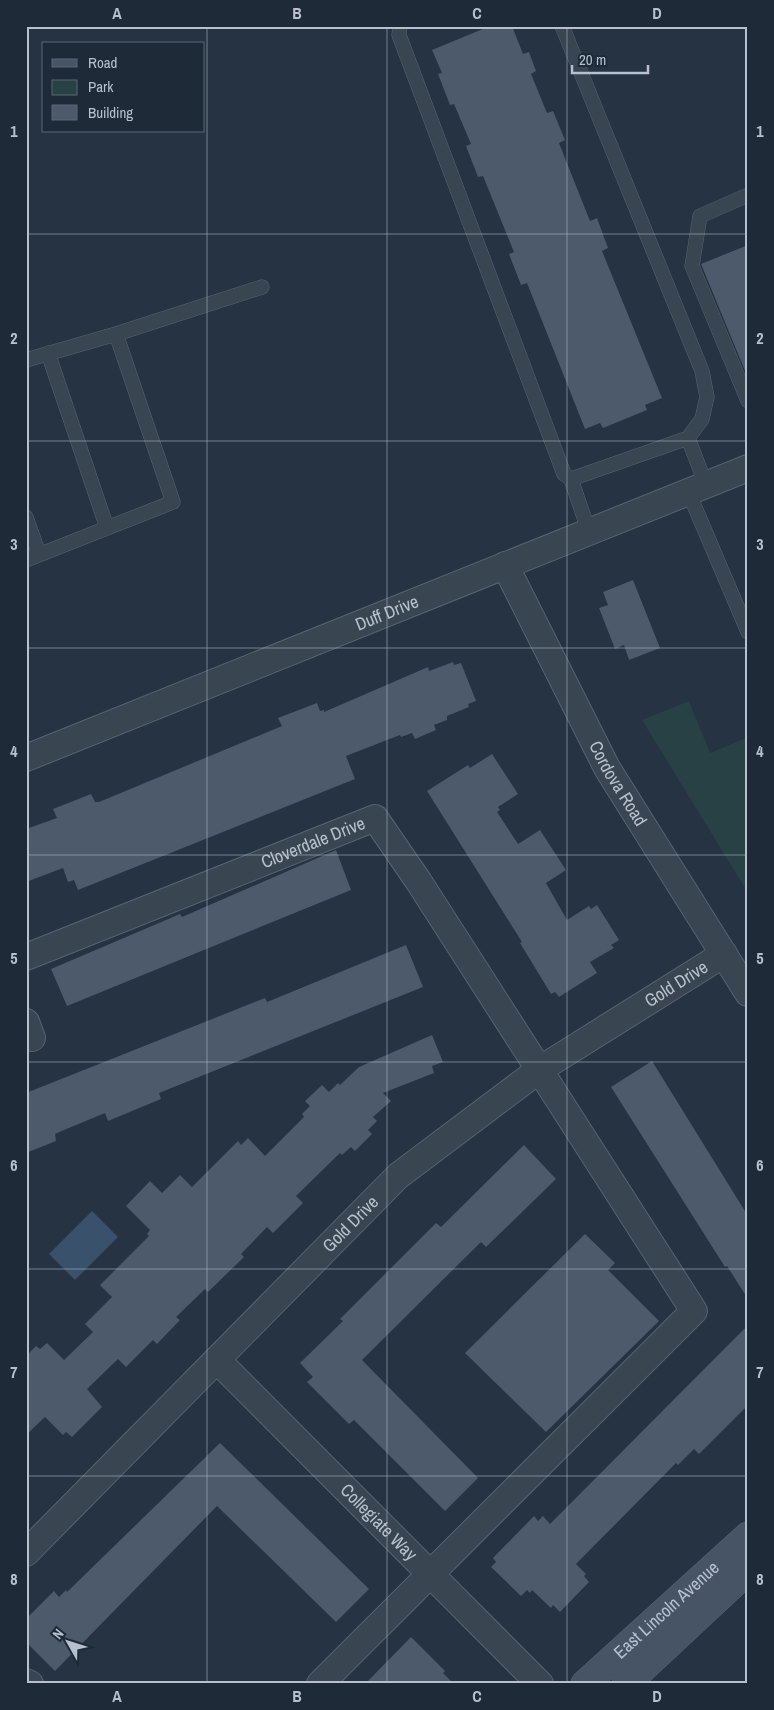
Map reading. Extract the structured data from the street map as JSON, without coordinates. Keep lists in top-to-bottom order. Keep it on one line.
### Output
{"streets":{"street":["Duff Drive","Cordova Road","Cloverdale Drive","Gold Drive","Collegiate Way","East Lincoln Avenue"]},"crossings":[["Duff Drive","Cordova Road"],["Cordova Road","Gold Drive"],["Cloverdale Drive","Gold Drive"],["Gold Drive","Collegiate Way"]],"legend":["Road","Park","Building"],"scale_bar":"20 m","north":"top left","grid":{"columns":["A","B","C","D"],"rows":["1","2","3","4","5","6","7","8"]}}
